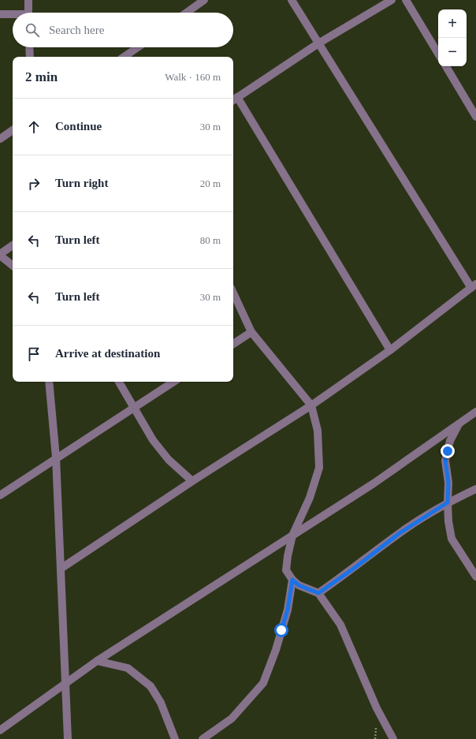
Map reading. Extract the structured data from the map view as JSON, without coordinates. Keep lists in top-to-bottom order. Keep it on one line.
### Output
{"page":{"map_buttons":["+","−"],"search":"Search here","heading":["2 min","Walk · 160 m"],"list":[["Continue","30 m"],["Turn right","20 m"],["Turn left","80 m"],["Turn left","30 m"],"Arrive at destination"]}}
